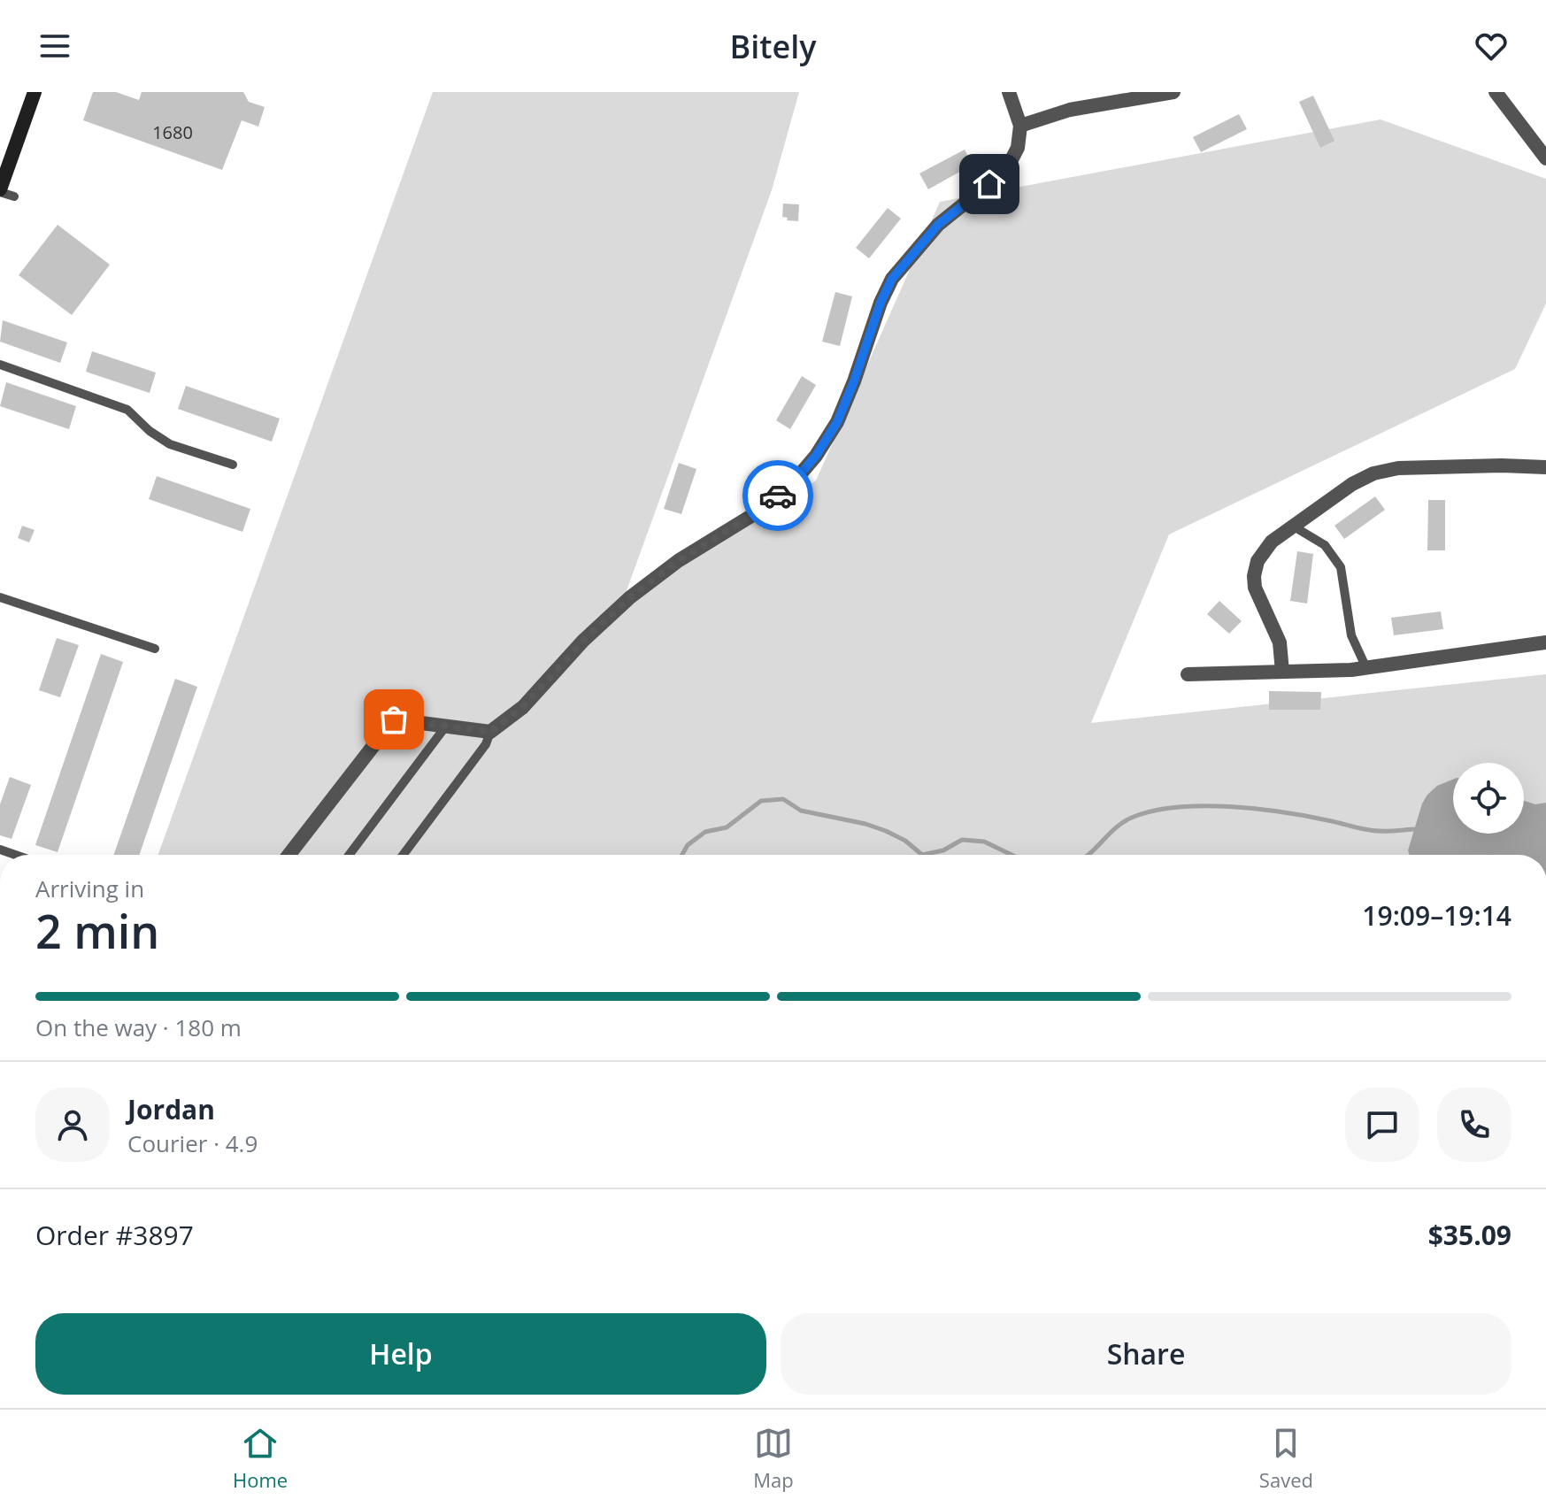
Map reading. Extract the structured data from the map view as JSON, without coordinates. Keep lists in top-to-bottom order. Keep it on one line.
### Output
{"house_numbers":["1680"],"page":{"header":"Bitely","heading":["2 min","Arriving in","19:09–19:14"],"panel":["Jordan","Courier · 4.9","Order #3897","$35.09"],"bar":"On the way · 180 m","buttons":["Help","Share"],"tabs":["Home","Map","Saved"]}}
